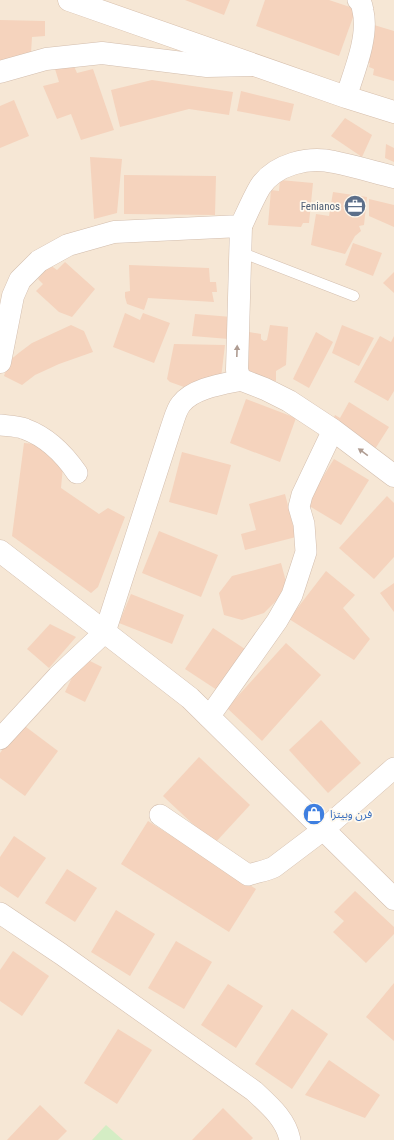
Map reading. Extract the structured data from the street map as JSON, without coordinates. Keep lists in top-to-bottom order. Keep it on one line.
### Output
{"places":{"office":["Fenianos"],"shop":["فرن وبيتزا"]}}
